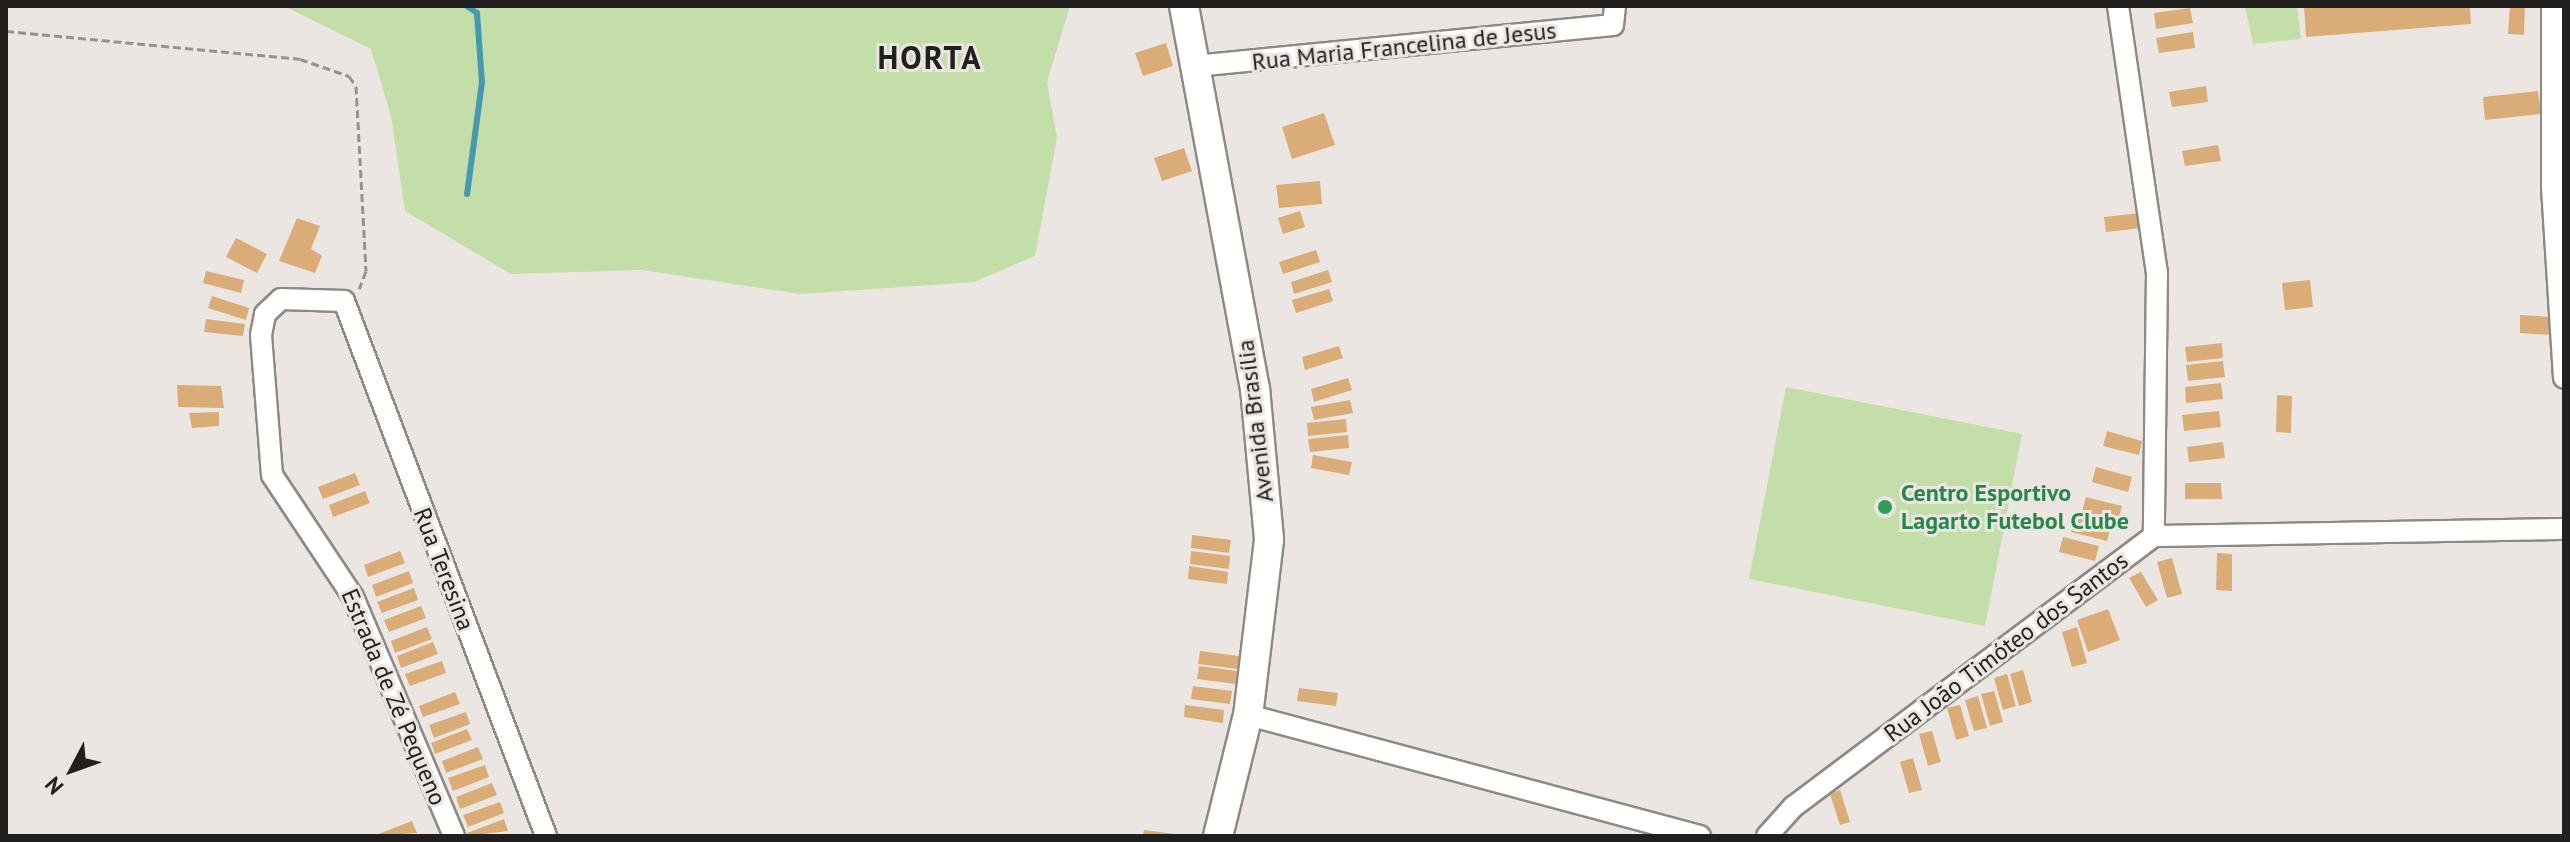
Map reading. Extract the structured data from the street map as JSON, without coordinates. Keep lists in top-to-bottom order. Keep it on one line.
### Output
{"streets":{"main road":["Avenida Brasília"],"street":["Rua Maria Francelina de Jesus","Rua Teresina","Rua João Timóteo dos Santos","Estrada de Zé Pequeno"]},"crossings":[["Rua Maria Francelina de Jesus","Avenida Brasília"],["Rua Teresina","Estrada de Zé Pequeno"]],"districts":["HORTA"],"places":["Centro Esportivo Lagarto Futebol Clube"],"north":"bottom left"}
